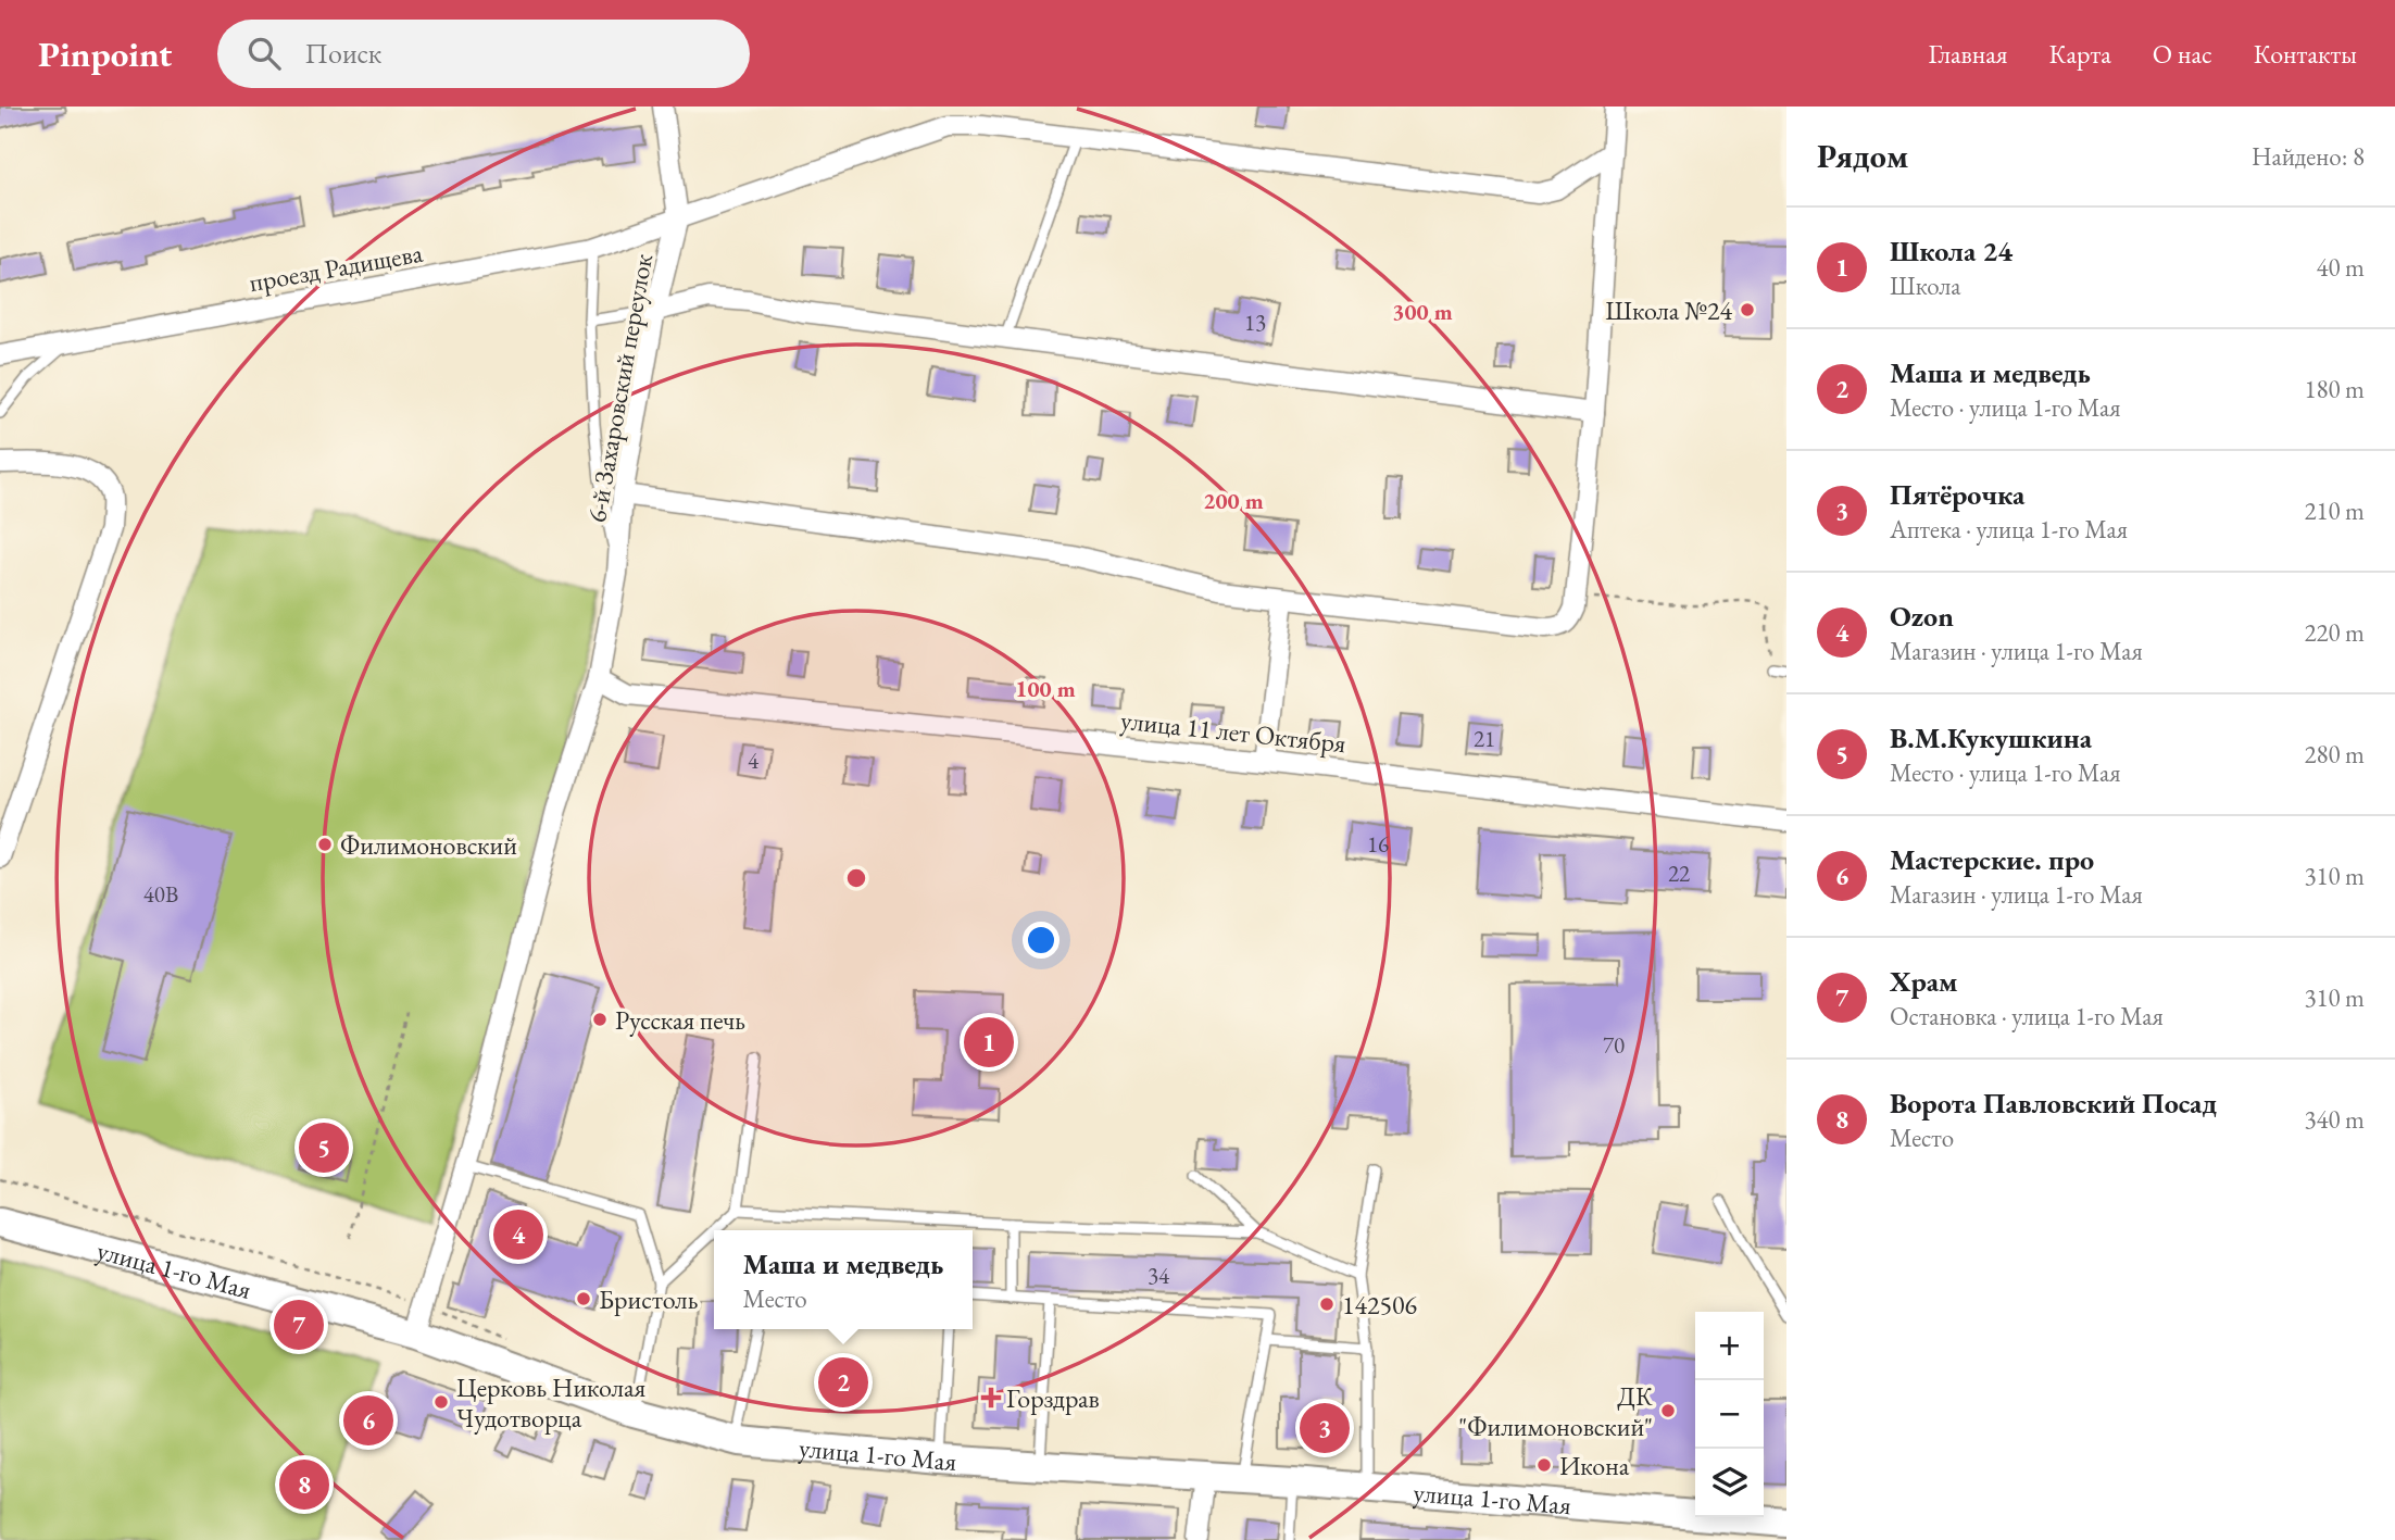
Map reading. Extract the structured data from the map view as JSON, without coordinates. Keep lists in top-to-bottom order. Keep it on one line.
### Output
{"streets":{"street":["проезд Радищева","6-й Захаровский переулок","улица 11 лет Октября","улица 1-го Мая"]},"crossings":[["проезд Радищева","6-й Захаровский переулок"],["6-й Захаровский переулок","улица 11 лет Октября"],["6-й Захаровский переулок","улица 1-го Мая"]],"places":{"other":["Школа №24","Филимоновский","Русская печь","Бристоль","142506","Церковь Николая Чудотворца","ДК \"Филимоновский\"","Икона"],"health":["Горздрав"]},"house_numbers":["13","21","4","16","22","40В","70","34"],"page":{"header":"Pinpoint","search":"Поиск","nav":["Главная","Карта","О нас","Контакты"],"heading":["Рядом","Найдено: 8"],"list":[{"mark":"1","name":"Школа 24","note":"Школа","value":"40 m"},{"mark":"2","name":"Маша и медведь","note":"Место · улица 1-го Мая","value":"180 m"},{"mark":"3","name":"Пятёрочка","note":"Аптека · улица 1-го Мая","value":"210 m"},{"mark":"4","name":"Ozon","note":"Магазин · улица 1-го Мая","value":"220 m"},{"mark":"5","name":"В.М.Кукушкина","note":"Место · улица 1-го Мая","value":"280 m"},{"mark":"6","name":"Мастерские. про","note":"Магазин · улица 1-го Мая","value":"310 m"},{"mark":"7","name":"Храм","note":"Остановка · улица 1-го Мая","value":"310 m"},{"mark":"8","name":"Ворота Павловский Посад","note":"Место","value":"340 m"}],"pins":["1","5","4","7","2","6","3","8"],"popup":["Маша и медведь","Место"],"map_buttons":["+","−"]},"rings":["300 m","200 m","100 m"]}
